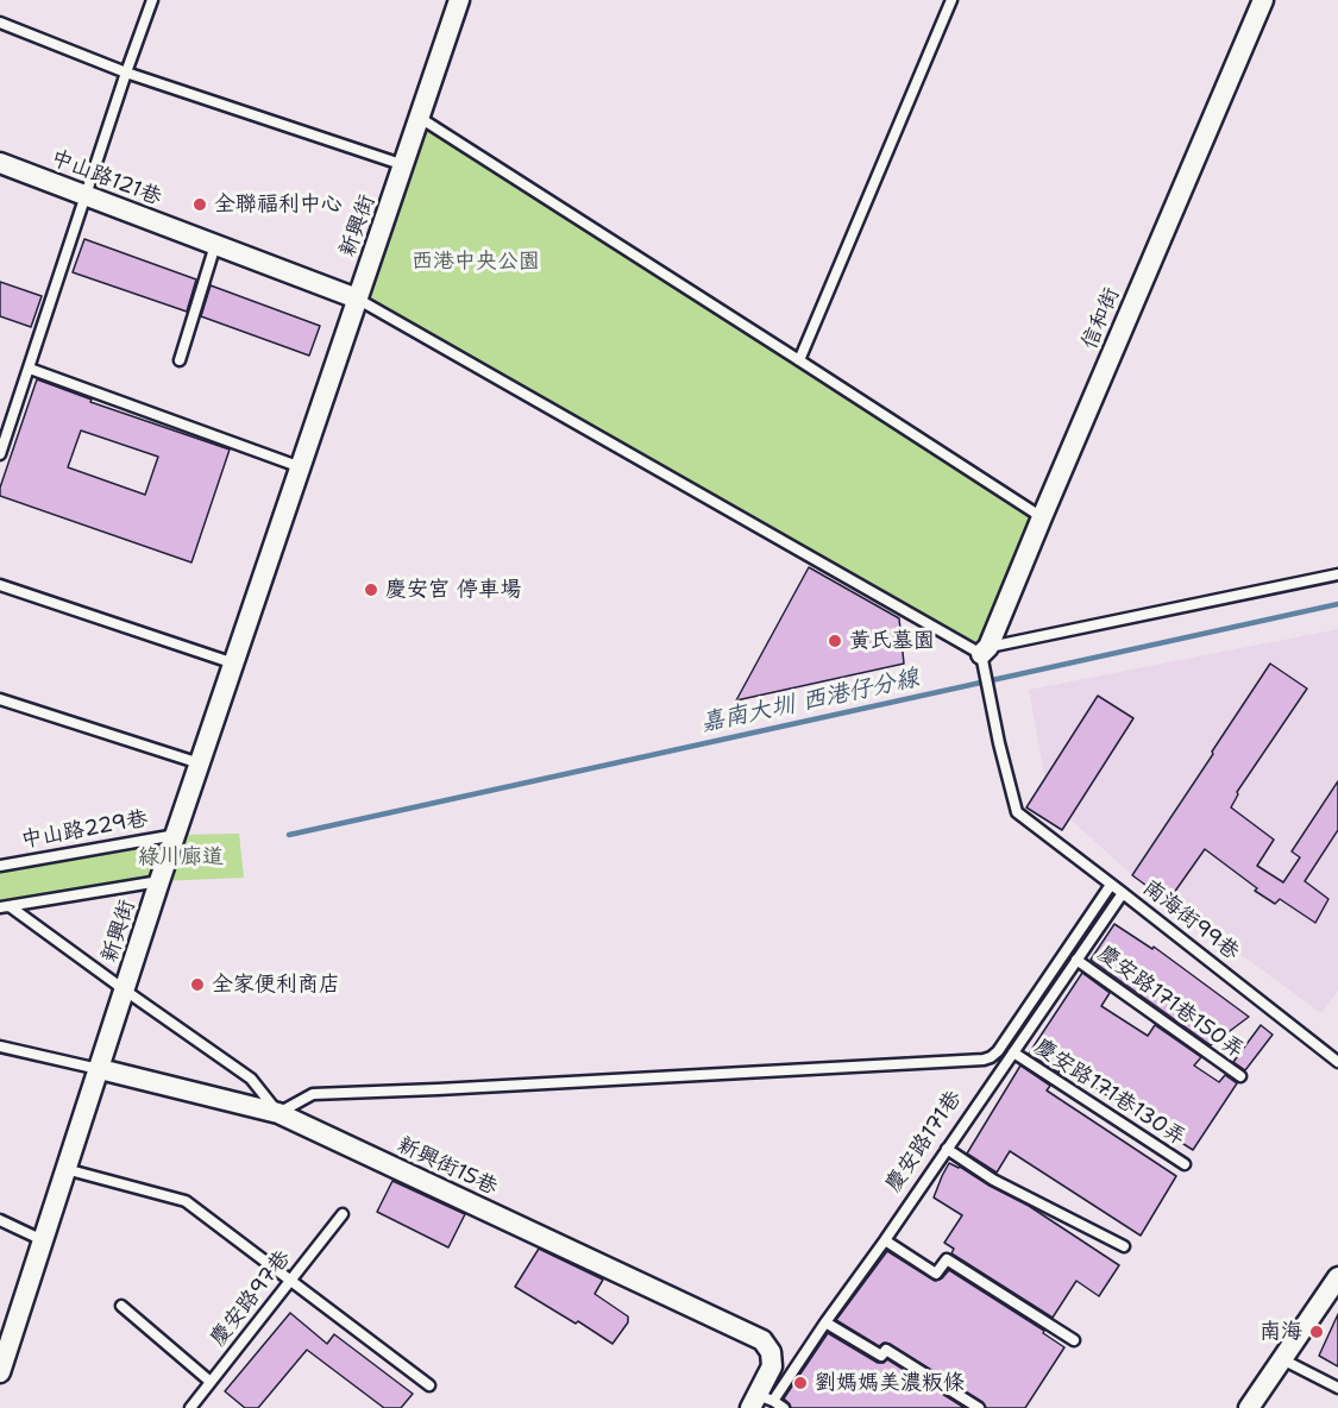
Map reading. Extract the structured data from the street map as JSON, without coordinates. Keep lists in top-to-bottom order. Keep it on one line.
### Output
{"streets":{"street":["中山路121巷","新興街","信和街","新興街15巷"],"lane":["中山路229巷","南海街99巷","慶安路171巷150弄","慶安路171巷130弄","慶安路171巷","慶安路97巷"]},"crossings":[["中山路121巷","新興街"],["新興街","中山路229巷"],["新興街","新興街15巷"],["信和街","南海街99巷"],["南海街99巷","慶安路171巷"],["慶安路171巷150弄","慶安路171巷"],["慶安路171巷130弄","慶安路171巷"],["慶安路171巷","新興街15巷"]],"water":["嘉南大圳 西港仔分線"],"parks":["西港中央公園","綠川廊道"],"places":["全聯福利中心","慶安宮 停車場","黃氏墓園","全家便利商店","南海","劉媽媽美濃粄條"]}
